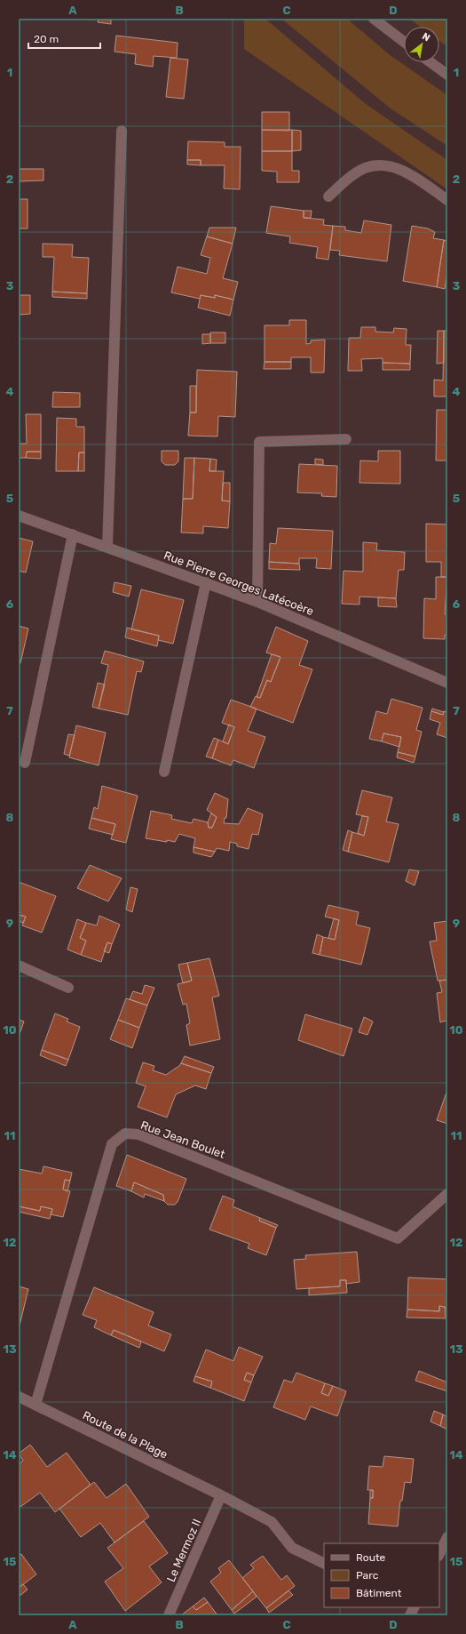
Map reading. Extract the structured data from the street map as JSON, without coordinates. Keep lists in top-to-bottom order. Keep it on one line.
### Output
{"streets":{"street":["Rue Pierre Georges Latécoère","Rue Jean Boulet","Route de la Plage","Le Mermoz II"]},"crossings":[["Rue Jean Boulet","Route de la Plage"],["Route de la Plage","Le Mermoz II"]],"legend":["Route","Parc","Bâtiment"],"scale_bar":"20 m","north":"top right","grid":{"columns":["A","B","C","D"],"rows":["1","2","3","4","5","6","7","8","9","10","11","12","13","14","15"]}}
